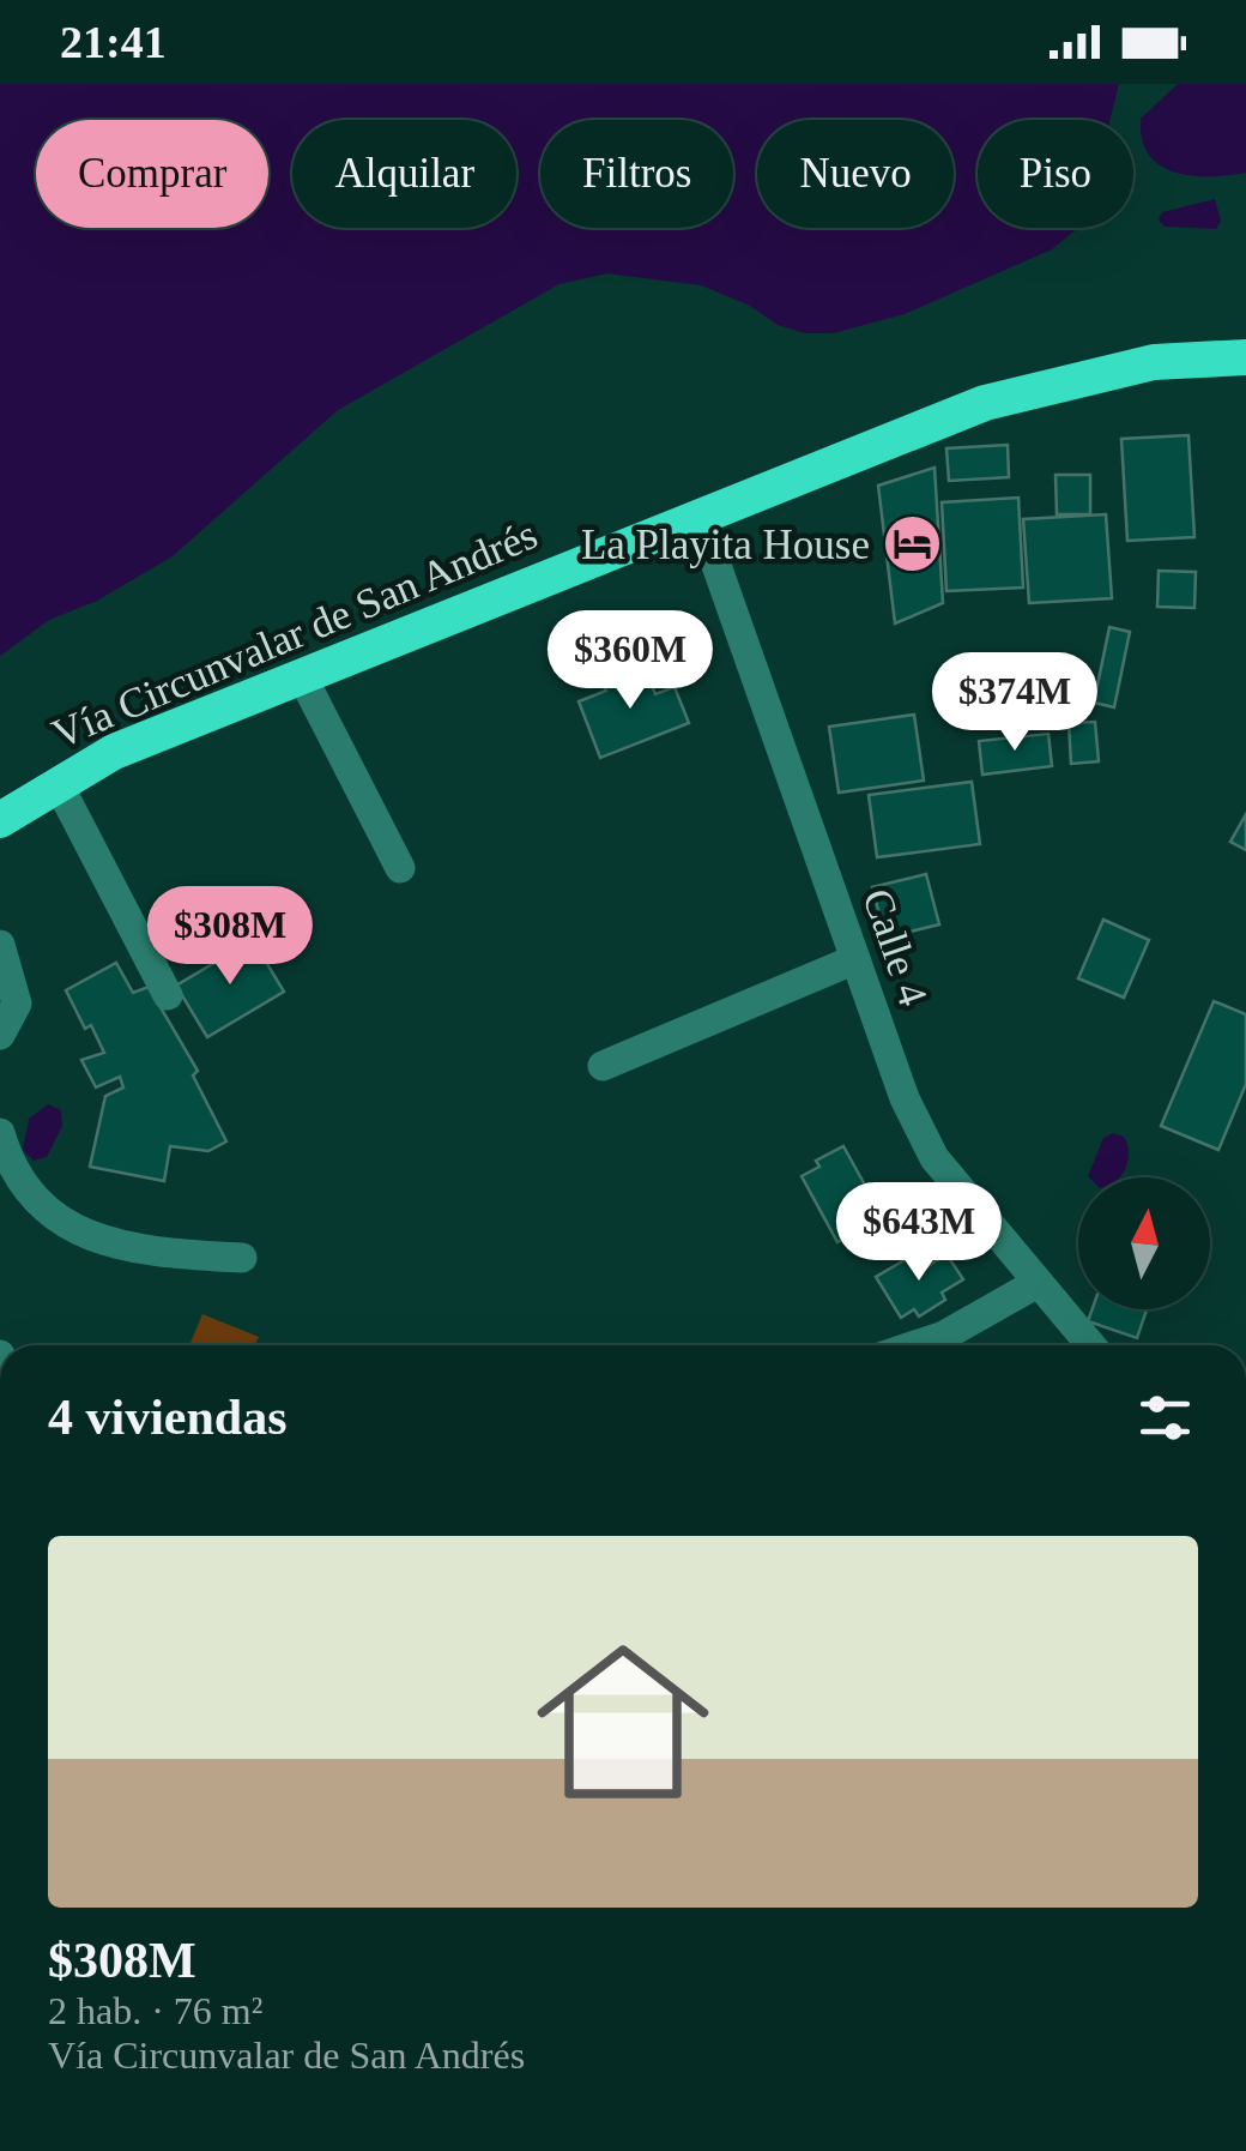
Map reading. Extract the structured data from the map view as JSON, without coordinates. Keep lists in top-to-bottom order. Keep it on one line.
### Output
{"streets":{"highway":["Vía Circunvalar de San Andrés"],"street":["Calle 4"]},"crossings":[["Vía Circunvalar de San Andrés","Calle 4"]],"places":{"hotel":["La Playita House"]},"north":"top","page":{"status":"21:41","chip":["Comprar","Alquilar","Filtros","Nuevo","Piso"],"price":["$360M","$374M","$308M","$643M"],"heading":"4 viviendas","list":[{"name":"$308M","note":"2 hab. · 76 m² · Vía Circunvalar de San Andrés"}]}}
